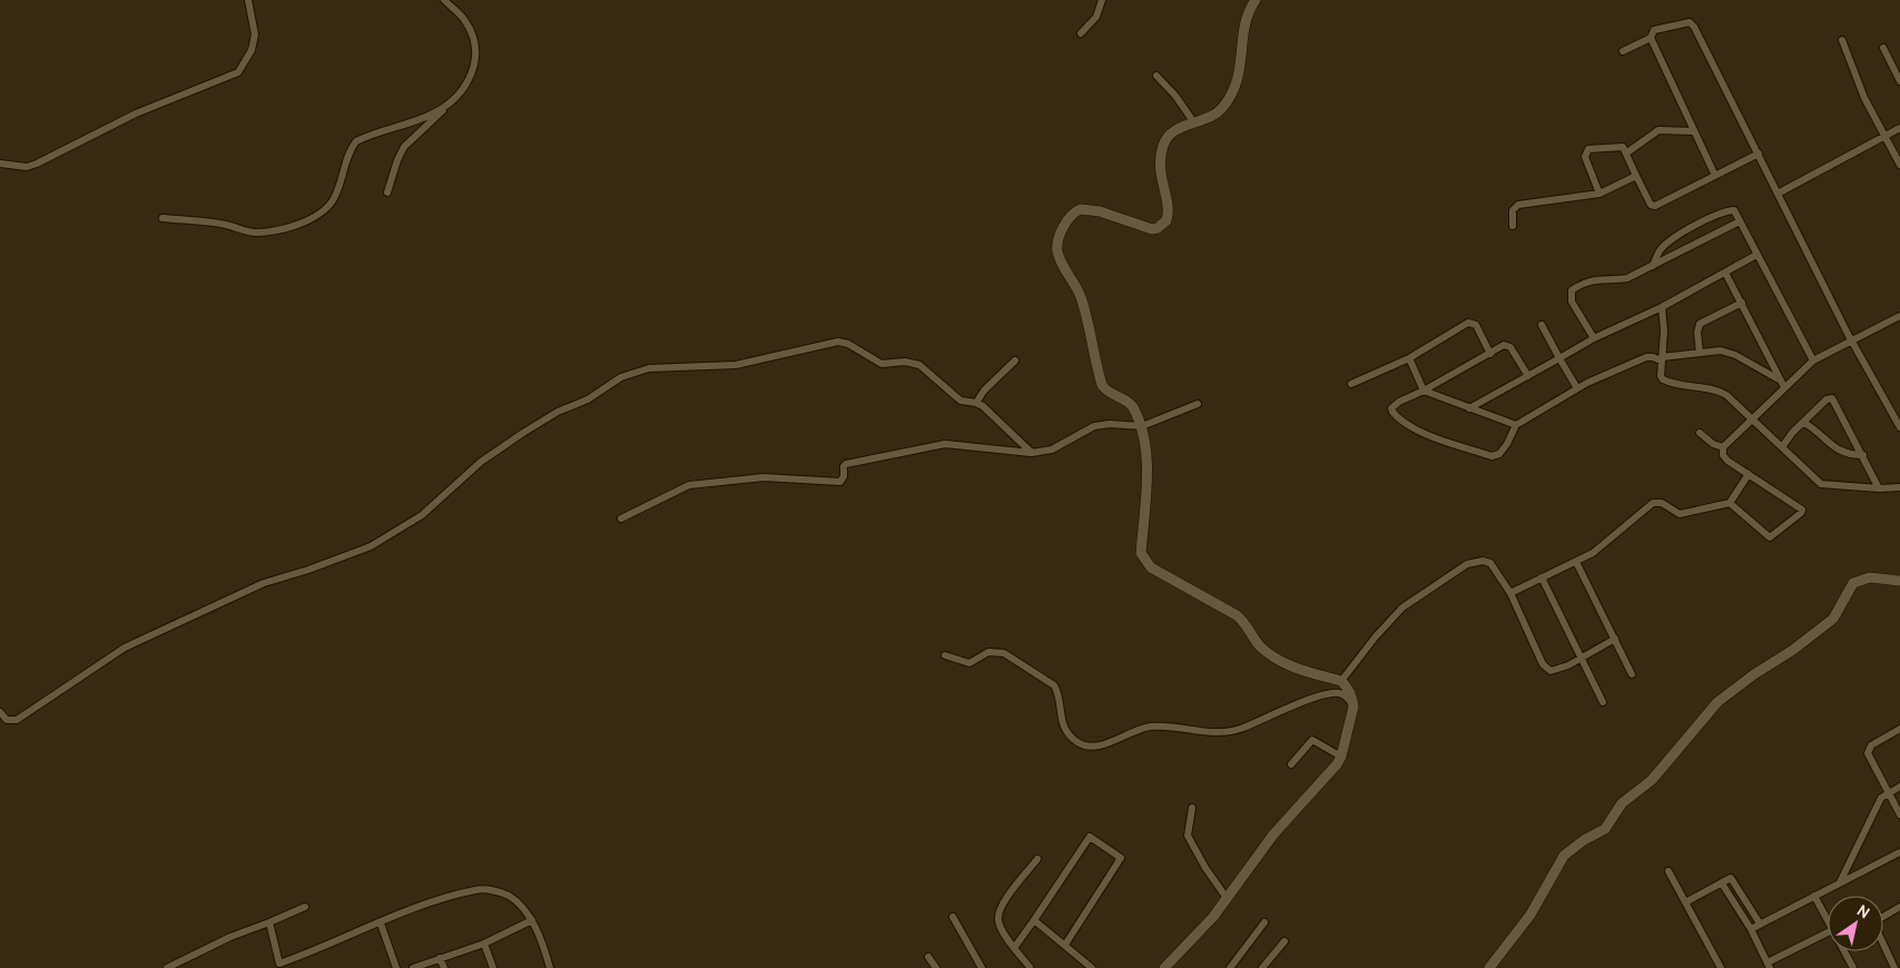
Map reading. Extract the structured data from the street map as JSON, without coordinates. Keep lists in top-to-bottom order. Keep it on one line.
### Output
{"north":"top right"}
